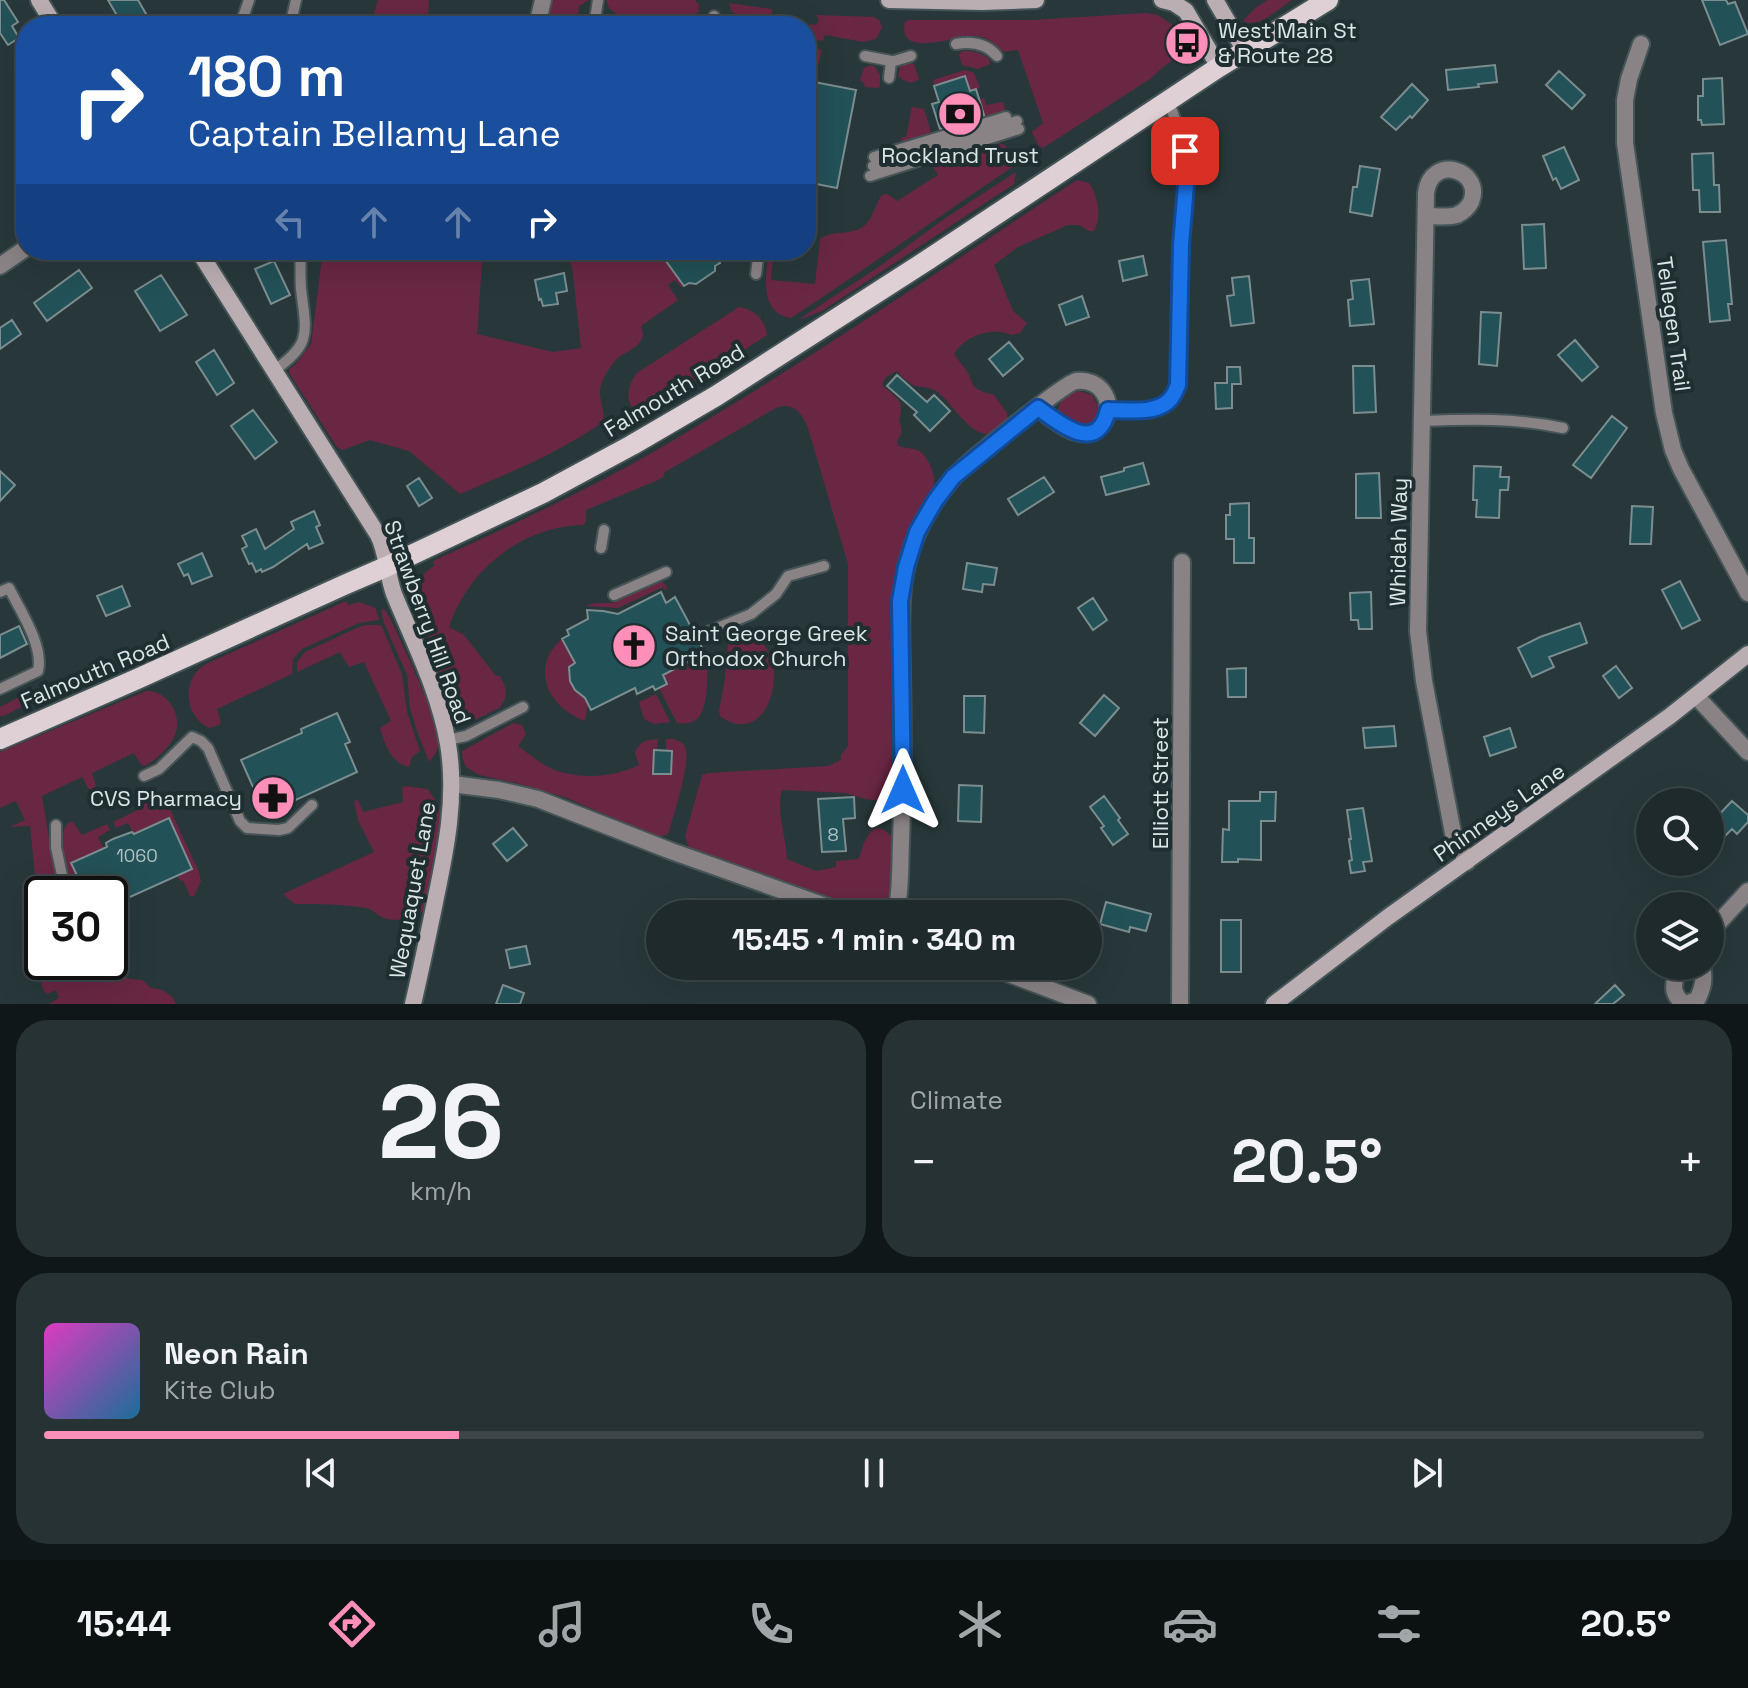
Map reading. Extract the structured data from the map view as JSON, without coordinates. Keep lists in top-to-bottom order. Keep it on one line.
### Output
{"streets":{"main road":["Falmouth Road","Strawberry Hill Road","Phinneys Lane","Wequaquet Lane"],"street":["Tellegen Trail","Whidah Way","Elliott Street"]},"crossings":[["Falmouth Road","Strawberry Hill Road"],["Whidah Way","Phinneys Lane"],["Strawberry Hill Road","Wequaquet Lane"]],"places":{"bus stop":["West Main St & Route 28"],"bank":["Rockland Trust"],"church":["Saint George Greek Orthodox Church"],"pharmacy":["CVS Pharmacy"]},"house_numbers":["8","1060"],"page":{"turn":["180 m","Captain Bellamy Lane"],"limit":"30","trip":"15:45 · 1 min · 340 m","tile":[["26","km/h"],"Climate"],"heat":["−","20.5°","+"],"song":["Neon Rain","Kite Club"],"tabs":["15:44","20.5°"]}}
